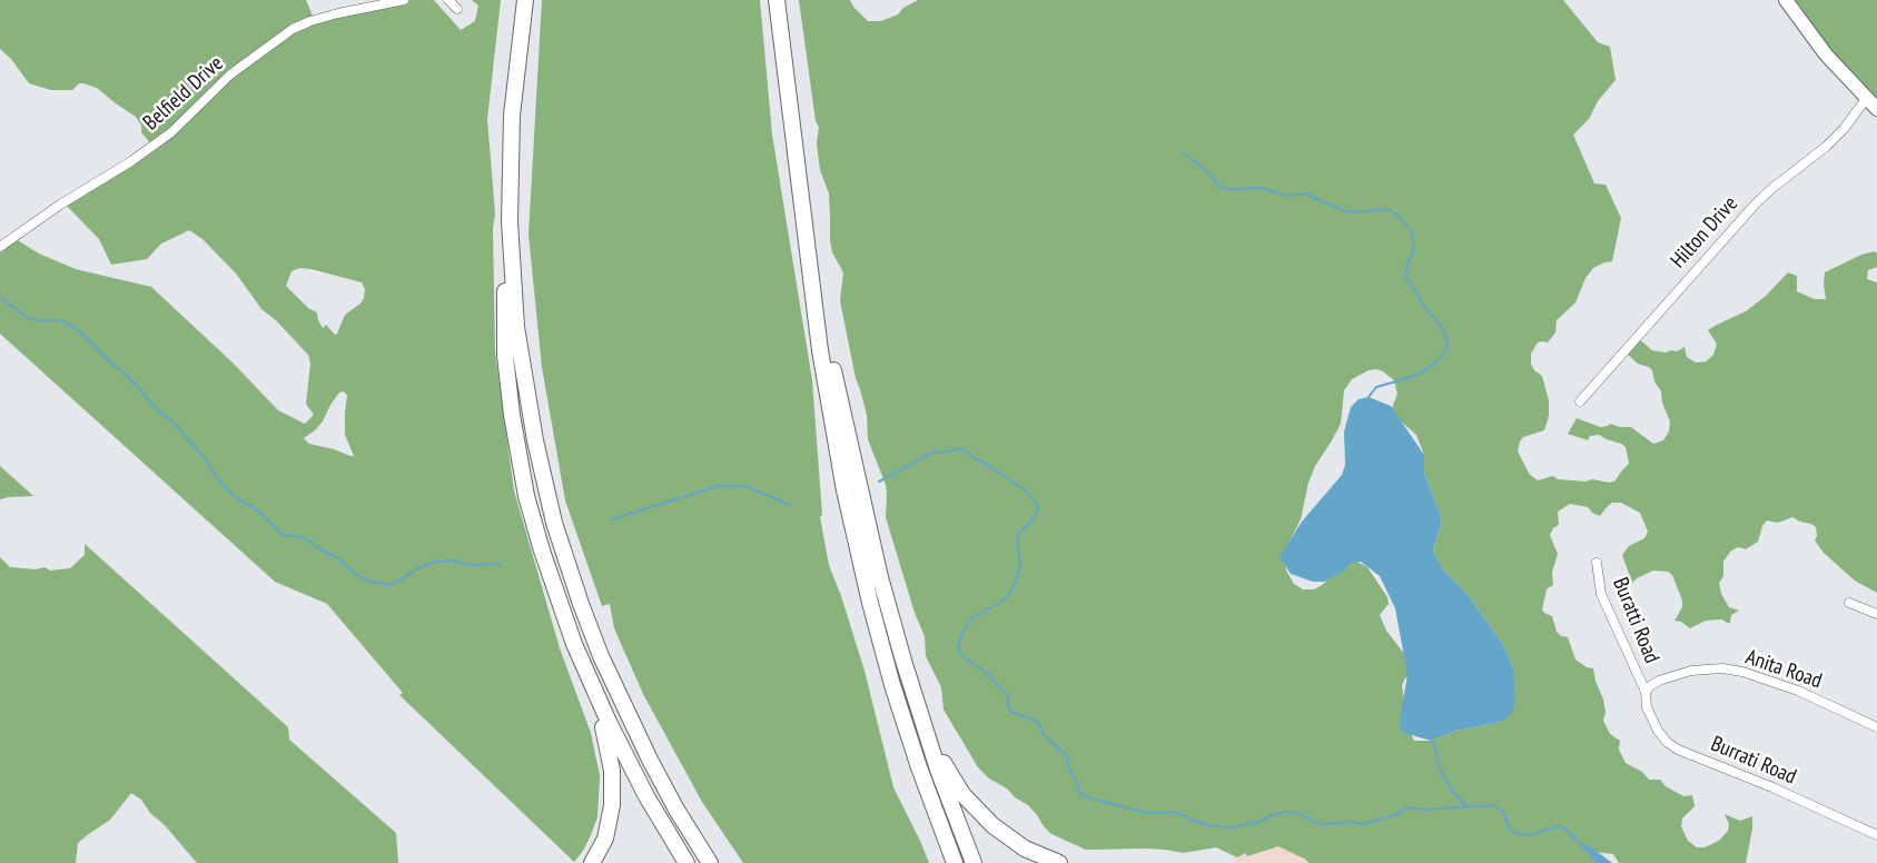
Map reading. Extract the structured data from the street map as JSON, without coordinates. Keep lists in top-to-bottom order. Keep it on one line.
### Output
{"streets":{"street":["Belfield Drive","Hilton Drive","Buratti Road","Anita Road","Burrati Road"]},"crossings":[["Buratti Road","Anita Road"],["Buratti Road","Burrati Road"],["Anita Road","Burrati Road"]]}
